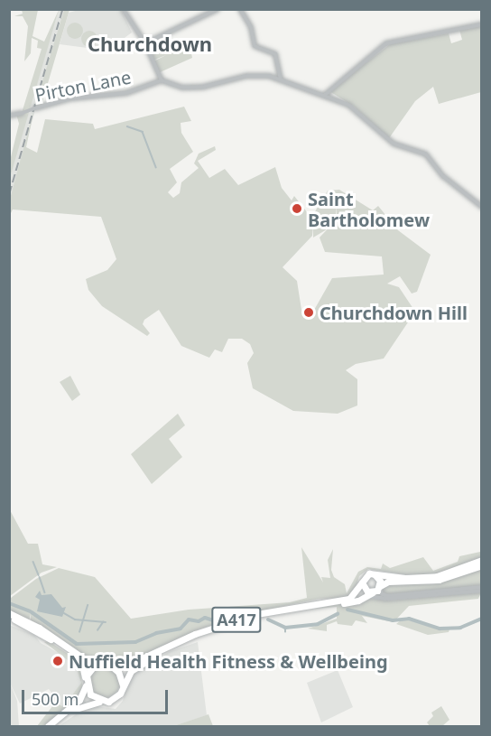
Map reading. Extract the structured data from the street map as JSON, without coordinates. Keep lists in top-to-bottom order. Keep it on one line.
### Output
{"streets":{"highway":["A417"],"street":["Pirton Lane"]},"districts":["Churchdown"],"places":["Saint Bartholomew","Churchdown Hill","Nuffield Health Fitness & Wellbeing"],"scale_bar":"500 m"}
